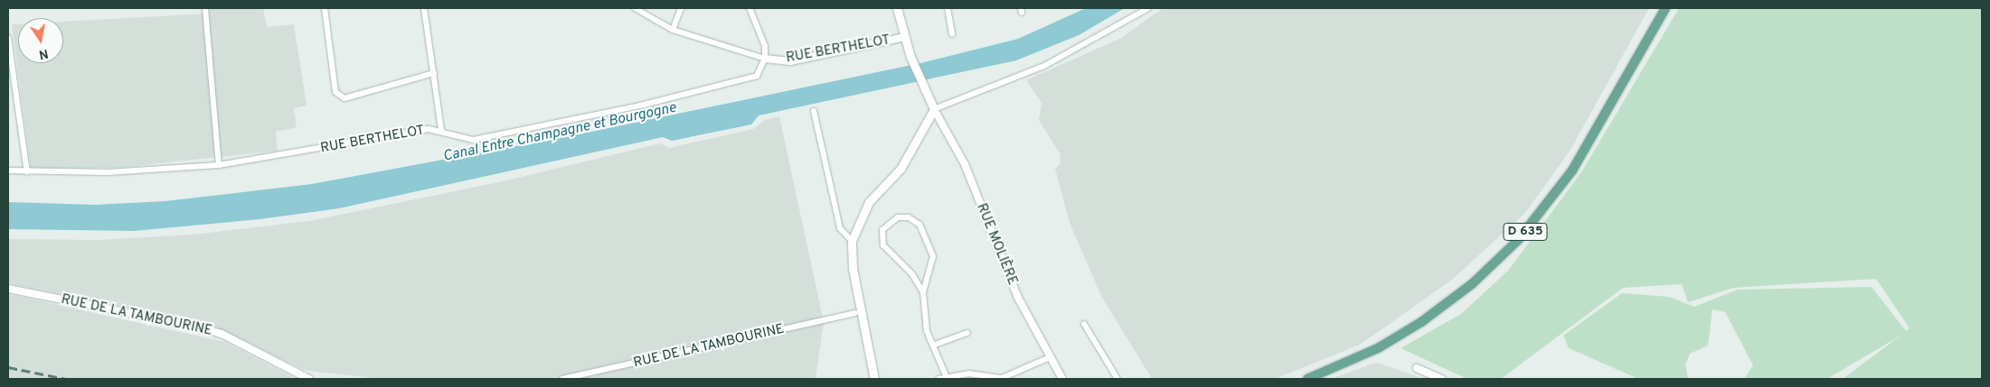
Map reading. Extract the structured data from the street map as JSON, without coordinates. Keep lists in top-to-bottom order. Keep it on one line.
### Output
{"streets":{"main road":["D 635"],"street":["RUE BERTHELOT","RUE MOLIÈRE","RUE DE LA TAMBOURINE"]},"water":["Canal Entre Champagne et Bourgogne"],"north":"bottom"}
